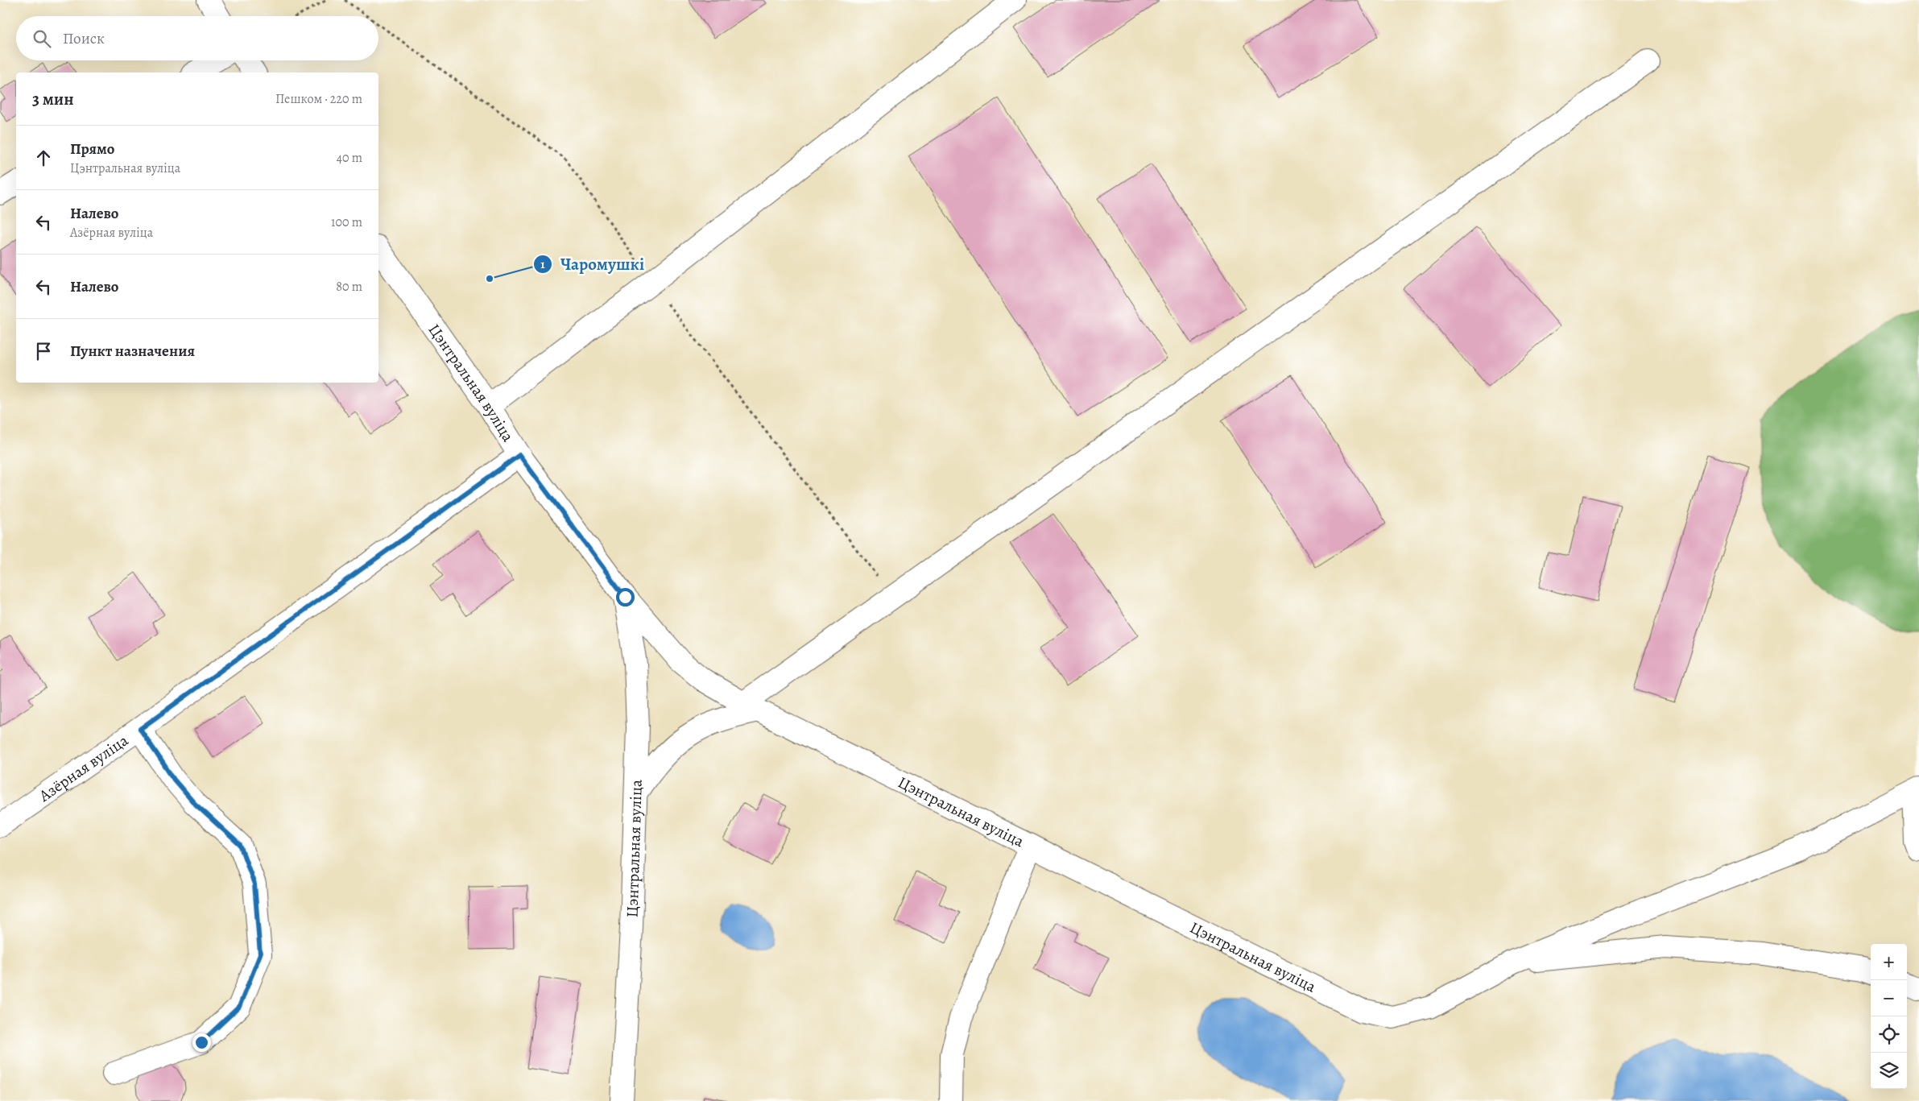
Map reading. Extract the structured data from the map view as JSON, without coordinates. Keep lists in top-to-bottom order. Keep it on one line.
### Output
{"streets":{"street":["Цэнтральная вуліца","Азёрная вуліца"]},"crossings":[["Цэнтральная вуліца","Азёрная вуліца"]],"places":["Чаромушкі"],"page":{"search":"Поиск","heading":["3 мин","Пешком · 220 m"],"list":[["Прямо","Цэнтральная вуліца","40 m"],["Налево","Азёрная вуліца","100 m"],["Налево","80 m"],"Пункт назначения"],"map_buttons":["+","−"]}}
